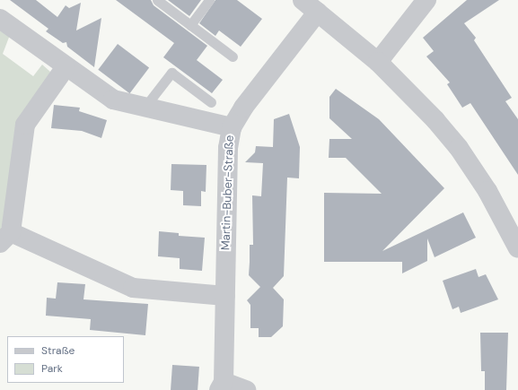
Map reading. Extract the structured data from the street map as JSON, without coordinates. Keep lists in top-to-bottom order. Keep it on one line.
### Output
{"streets":{"street":["Martin-Buber-Straße"]},"legend":["Straße","Park"]}
